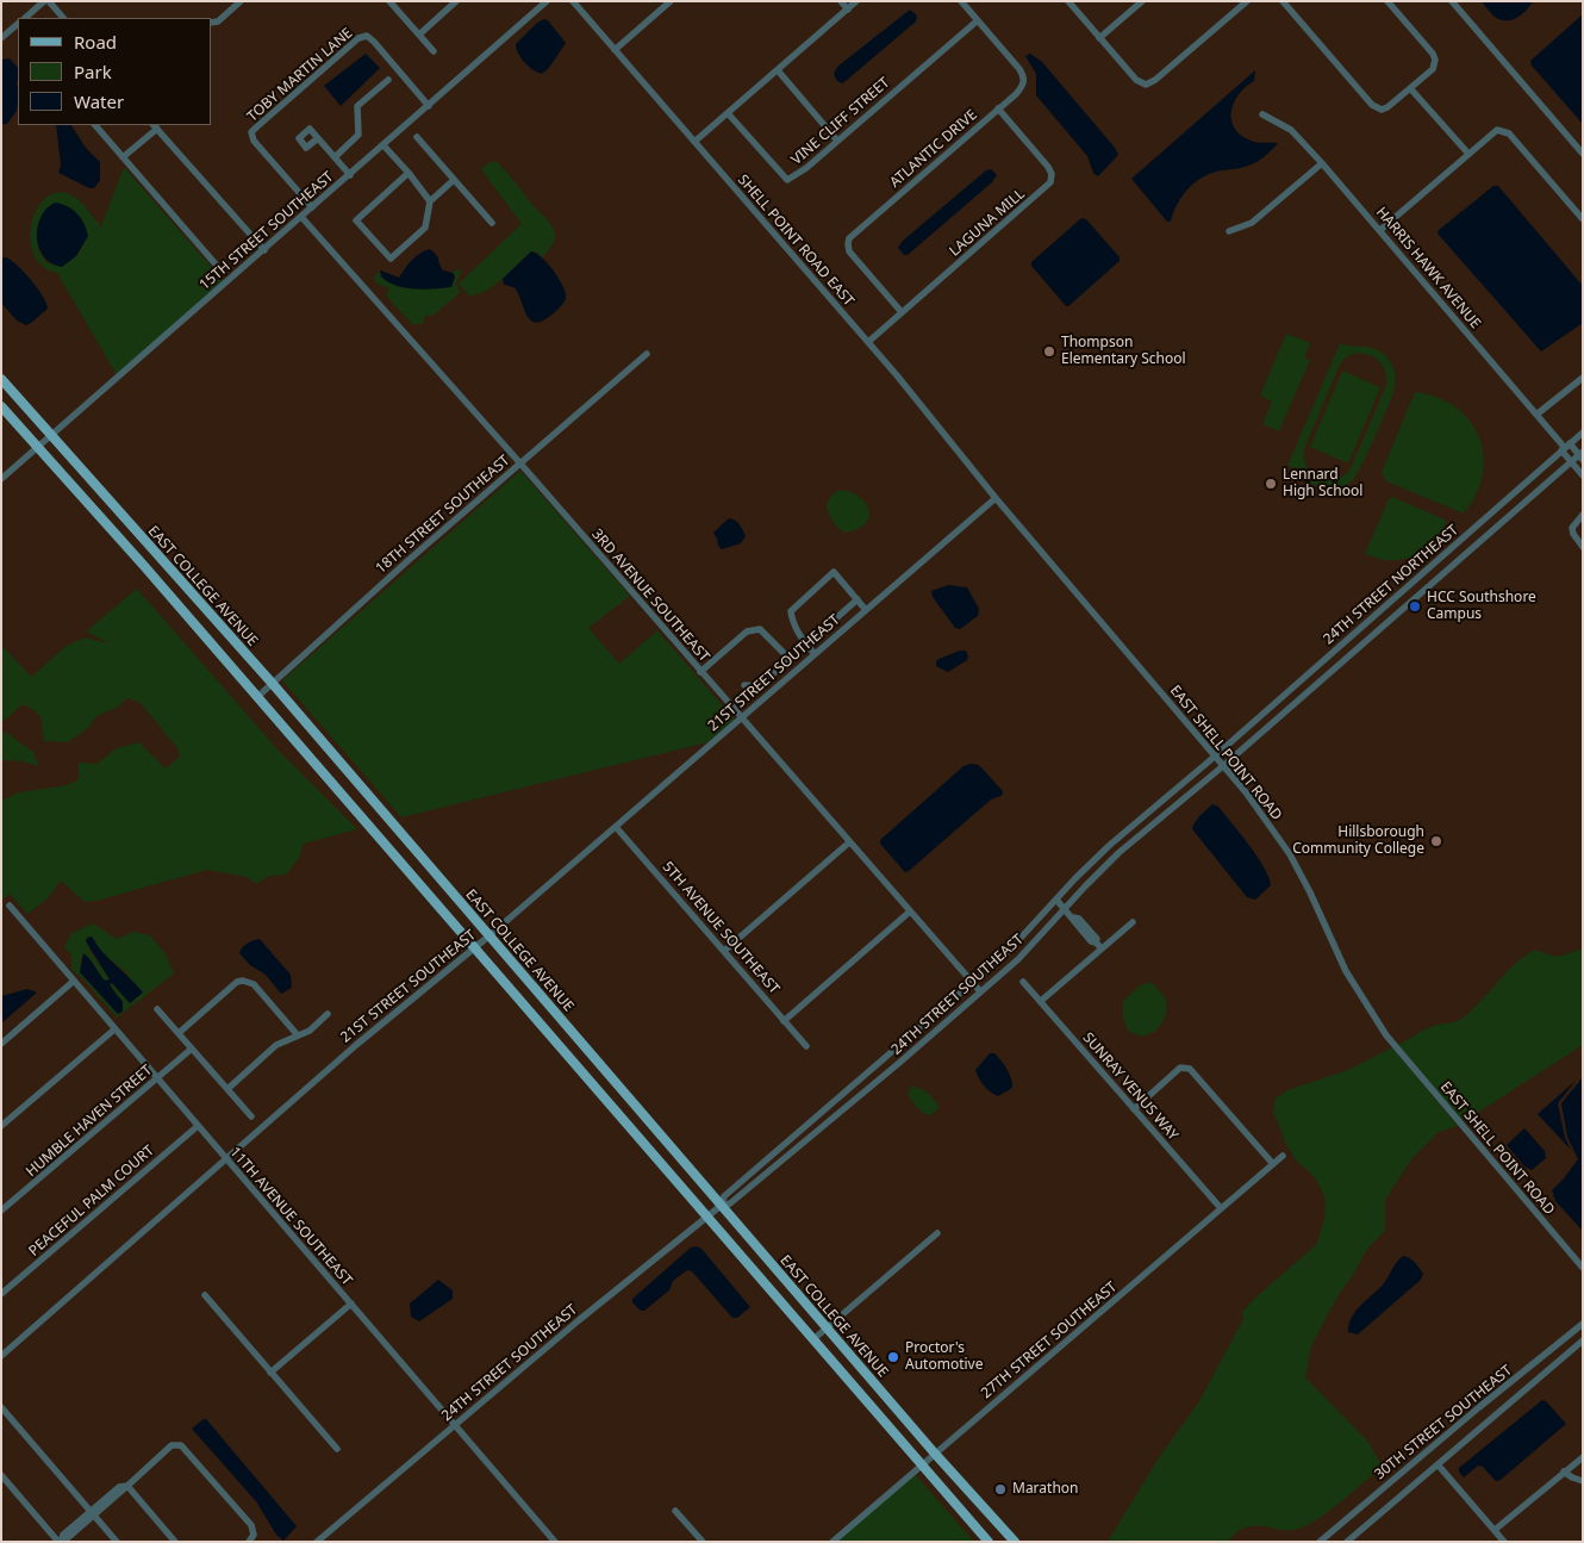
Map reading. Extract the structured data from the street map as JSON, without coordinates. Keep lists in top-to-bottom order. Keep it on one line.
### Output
{"streets":{"main road":["EAST COLLEGE AVENUE"],"street":["TOBY MARTIN LANE","VINE CLIFF STREET","ATLANTIC DRIVE","LAGUNA MILL","15TH STREET SOUTHEAST","SHELL POINT ROAD EAST","HARRIS HAWK AVENUE","18TH STREET SOUTHEAST","24TH STREET NORTHEAST","3RD AVENUE SOUTHEAST","21ST STREET SOUTHEAST","EAST SHELL POINT ROAD","5TH AVENUE SOUTHEAST","24TH STREET SOUTHEAST","SUNRAY VENUS WAY","HUMBLE HAVEN STREET","PEACEFUL PALM COURT","11TH AVENUE SOUTHEAST","27TH STREET SOUTHEAST","30TH STREET SOUTHEAST"]},"crossings":[["TOBY MARTIN LANE","15TH STREET SOUTHEAST"],["VINE CLIFF STREET","ATLANTIC DRIVE"],["ATLANTIC DRIVE","LAGUNA MILL"],["LAGUNA MILL","SHELL POINT ROAD EAST"],["15TH STREET SOUTHEAST","EAST COLLEGE AVENUE"],["15TH STREET SOUTHEAST","3RD AVENUE SOUTHEAST"],["SHELL POINT ROAD EAST","21ST STREET SOUTHEAST"],["SHELL POINT ROAD EAST","EAST SHELL POINT ROAD"],["HARRIS HAWK AVENUE","24TH STREET NORTHEAST"],["18TH STREET SOUTHEAST","EAST COLLEGE AVENUE"],["18TH STREET SOUTHEAST","3RD AVENUE SOUTHEAST"],["24TH STREET NORTHEAST","EAST SHELL POINT ROAD"],["24TH STREET NORTHEAST","24TH STREET SOUTHEAST"],["EAST COLLEGE AVENUE","21ST STREET SOUTHEAST"],["EAST COLLEGE AVENUE","24TH STREET SOUTHEAST"],["EAST COLLEGE AVENUE","27TH STREET SOUTHEAST"],["3RD AVENUE SOUTHEAST","21ST STREET SOUTHEAST"],["3RD AVENUE SOUTHEAST","24TH STREET SOUTHEAST"],["21ST STREET SOUTHEAST","EAST SHELL POINT ROAD"],["21ST STREET SOUTHEAST","5TH AVENUE SOUTHEAST"],["21ST STREET SOUTHEAST","11TH AVENUE SOUTHEAST"],["EAST SHELL POINT ROAD","24TH STREET SOUTHEAST"],["24TH STREET SOUTHEAST","11TH AVENUE SOUTHEAST"],["SUNRAY VENUS WAY","27TH STREET SOUTHEAST"],["HUMBLE HAVEN STREET","11TH AVENUE SOUTHEAST"],["PEACEFUL PALM COURT","11TH AVENUE SOUTHEAST"]],"places":["Thompson Elementary School","Lennard High School","HCC Southshore Campus","Hillsborough Community College","Proctor's Automotive","Marathon"],"legend":["Road","Park","Water"]}
